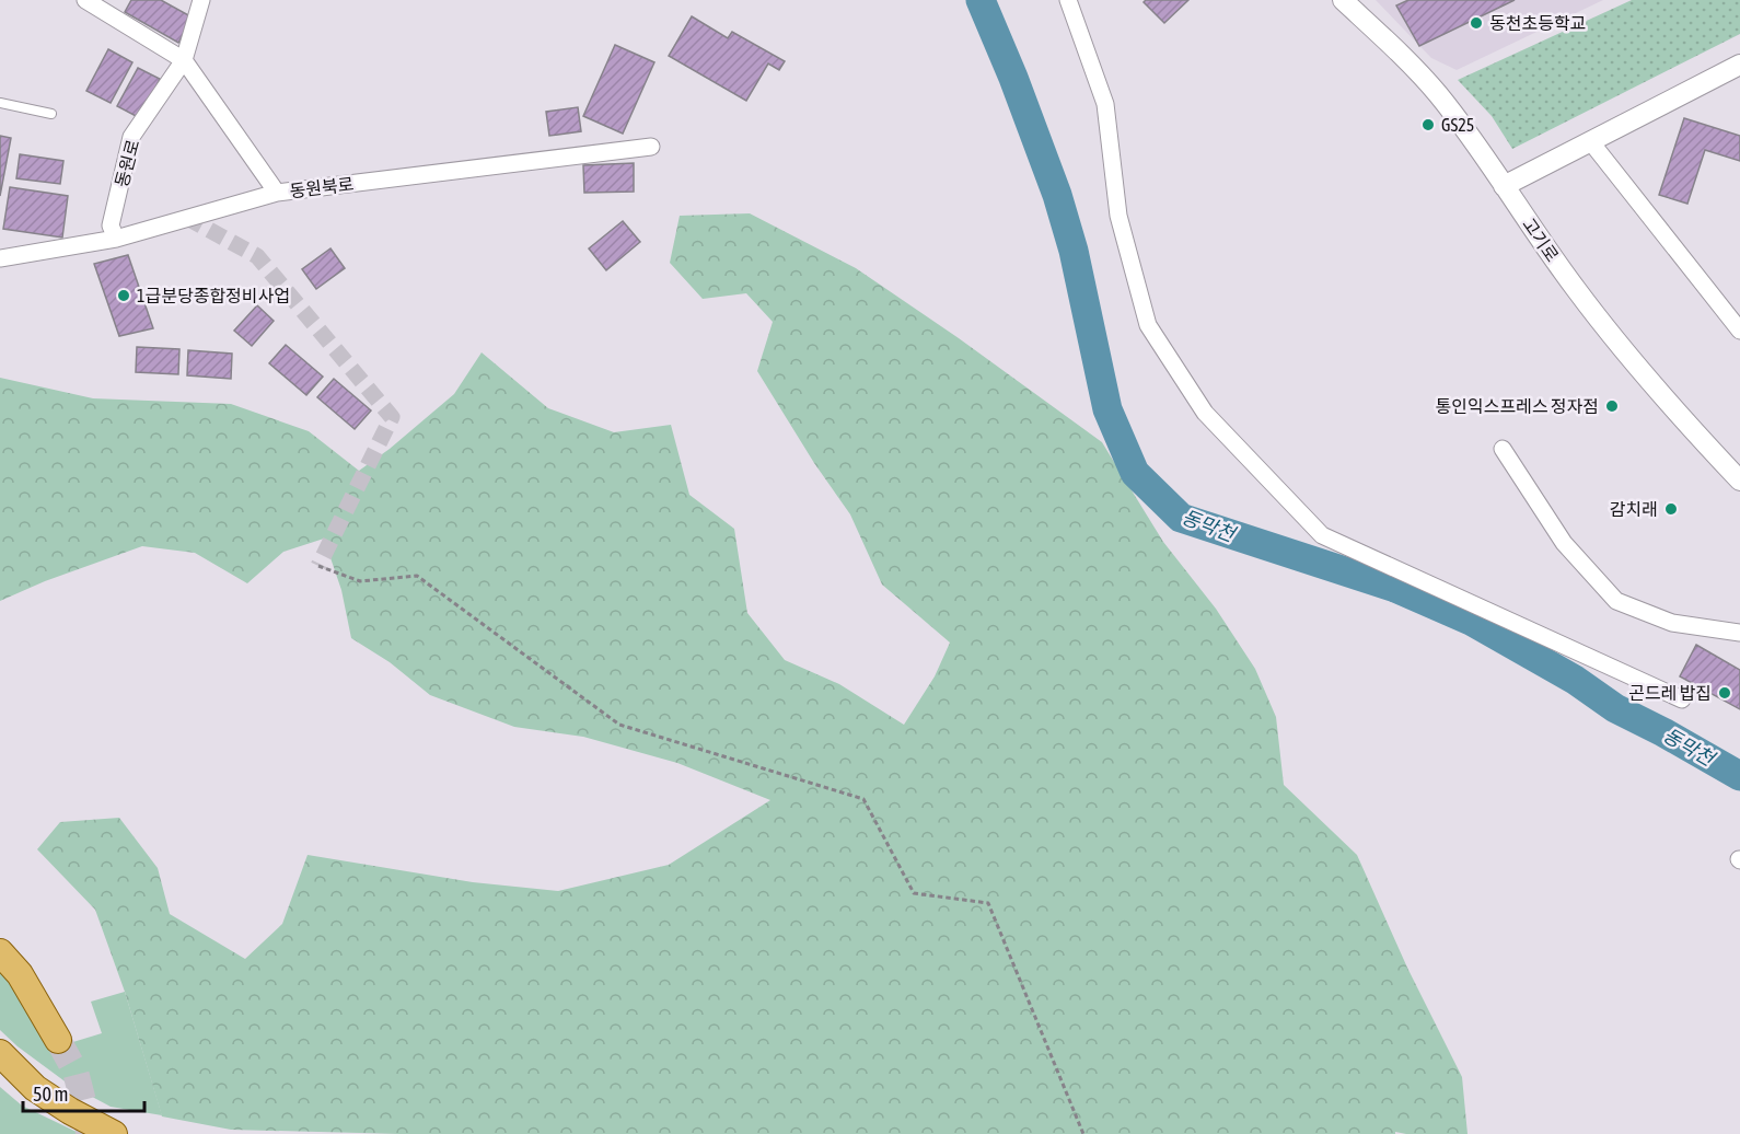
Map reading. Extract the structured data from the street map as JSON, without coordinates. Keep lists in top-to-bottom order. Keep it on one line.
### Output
{"streets":{"street":["동원로","동원북로","고기로"]},"crossings":[["동원로","동원북로"]],"water":["동막천"],"places":["동천초등학교","GS25","1급분당종합정비사업","통인익스프레스 정자점","감치래","곤드레 밥집"],"scale_bar":"50 m"}
